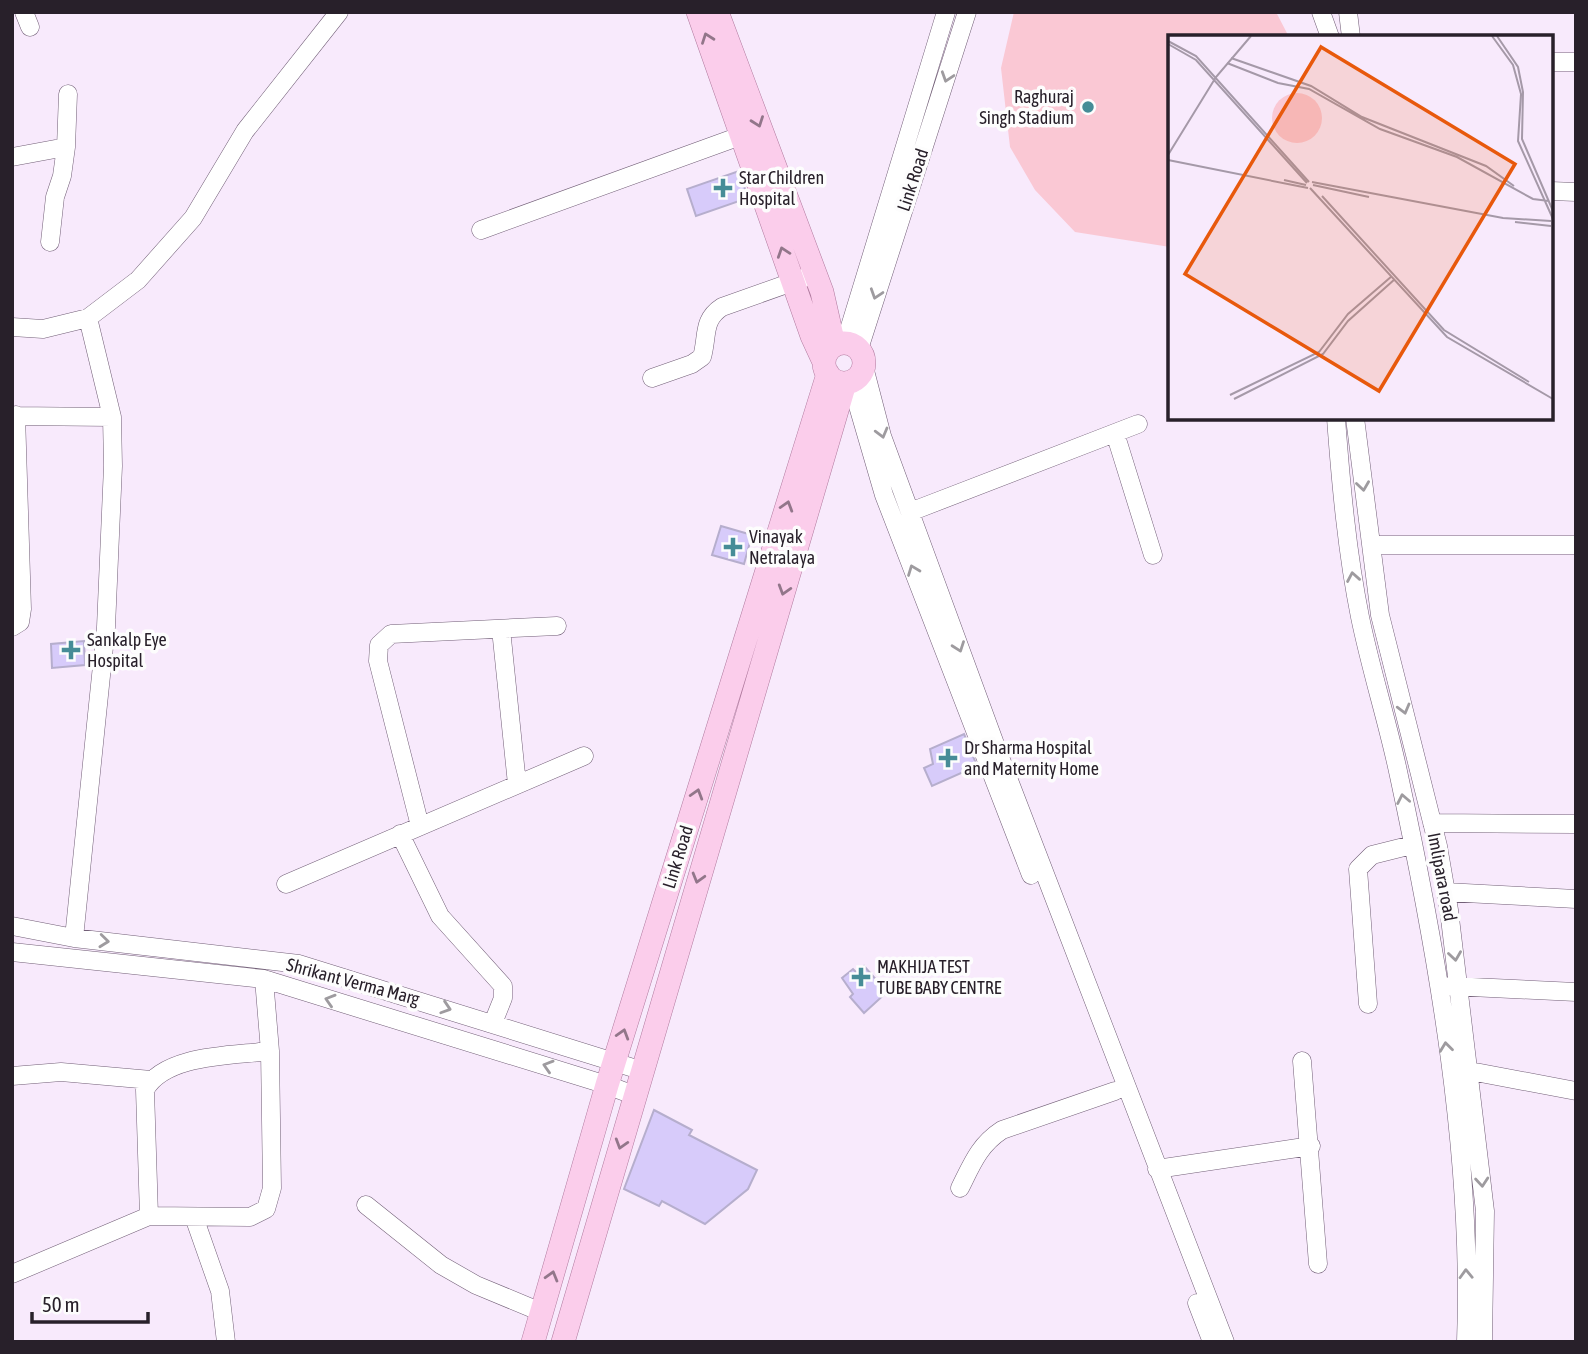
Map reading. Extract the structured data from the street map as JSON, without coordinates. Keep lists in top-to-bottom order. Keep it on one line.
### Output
{"streets":{"main road":["Link Road"],"street":["Imlipara road","Shrikant Verma Marg"]},"crossings":[["Link Road","Shrikant Verma Marg"]],"places":{"other":["Raghuraj Singh Stadium"],"health":["Star Children Hospital","Vinayak Netralaya","Sankalp Eye Hospital","Dr Sharma Hospital and Maternity Home","MAKHIJA TEST TUBE BABY CENTRE"]},"scale_bar":"50 m"}
